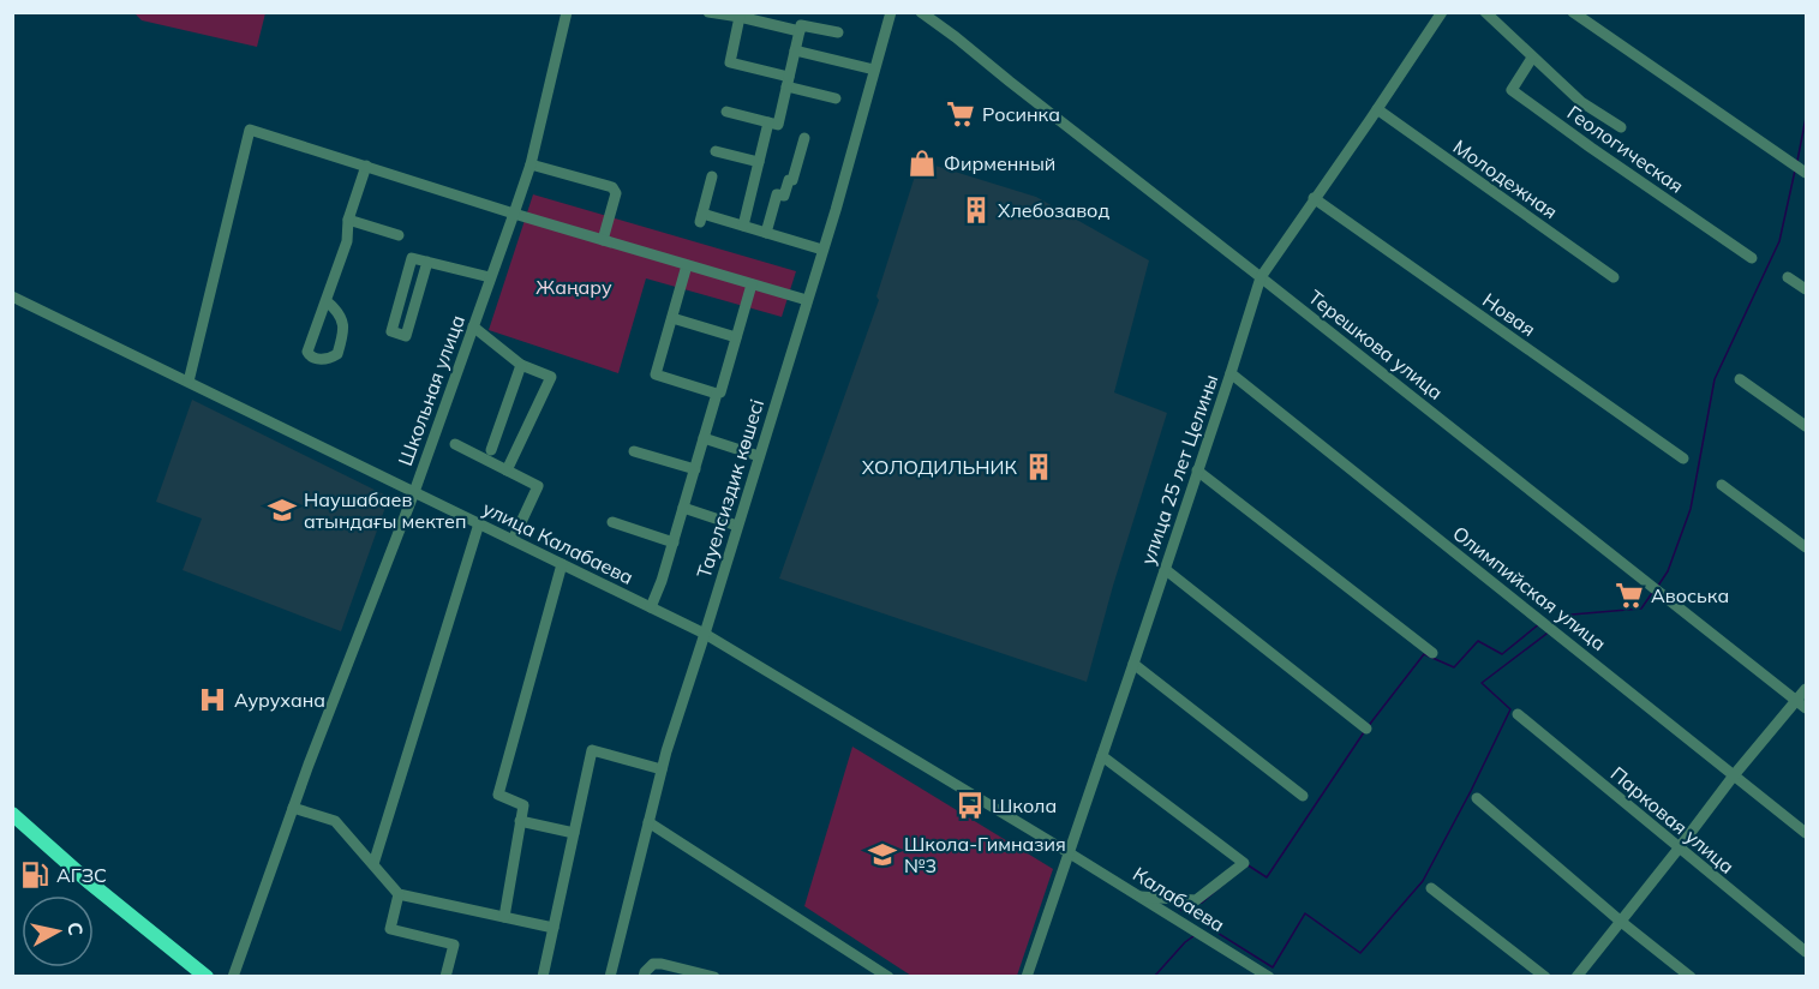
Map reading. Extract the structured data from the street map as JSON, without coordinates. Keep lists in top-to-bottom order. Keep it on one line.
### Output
{"streets":{"street":["Геологическая","Молодежная","Новая","Терешкова улица","Школьная улица","улица 25 лет Целины","Тауелсиздик көшесі","улица Калабаева","Олимпийская улица","Парковая улица","Калабаева"]},"crossings":[["Молодежная","улица 25 лет Целины"],["Новая","улица 25 лет Целины"],["Терешкова улица","улица 25 лет Целины"],["Школьная улица","улица Калабаева"],["улица 25 лет Целины","улица Калабаева"],["улица 25 лет Целины","Олимпийская улица"],["улица 25 лет Целины","Калабаева"],["Тауелсиздик көшесі","улица Калабаева"],["улица Калабаева","Калабаева"]],"parks":["Жаңару"],"places":{"supermarket":["Росинка","Авоська"],"shop":["Фирменный"],"building":["Хлебозавод","ХОЛОДИЛЬНИК"],"school or university":["Наушабаев атындағы мектеп","Школа-Гимназия №3"],"hospital":["Аурухана"],"bus stop":["Школа"],"fuel station":["АГЗС"]},"north":"right"}
